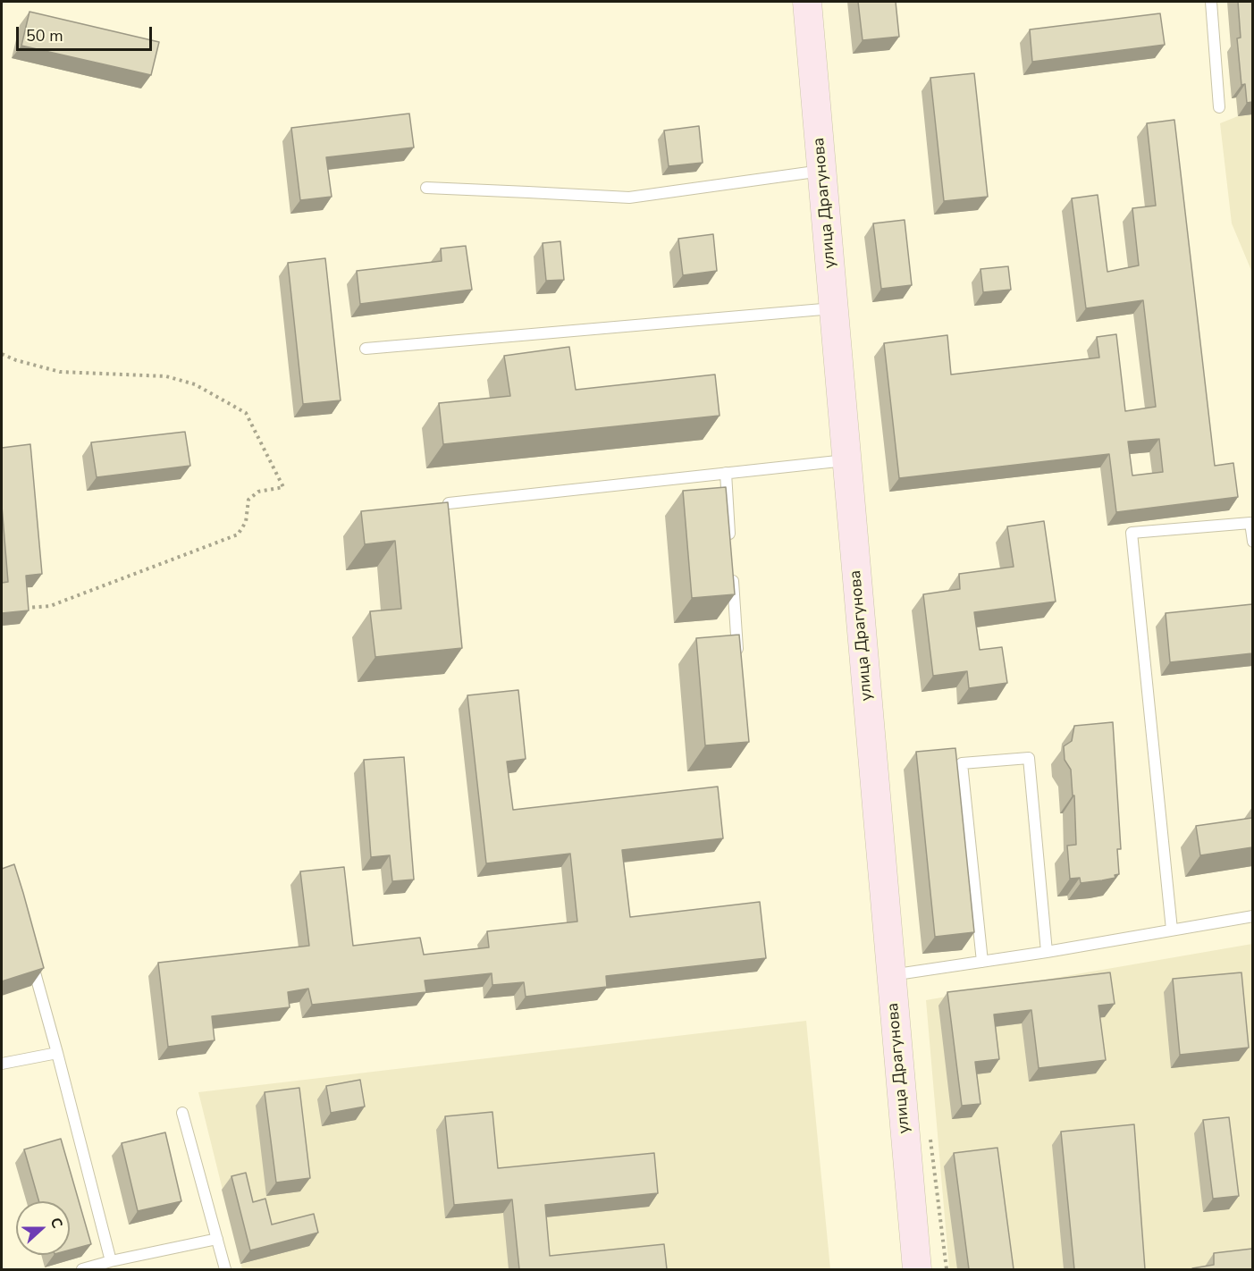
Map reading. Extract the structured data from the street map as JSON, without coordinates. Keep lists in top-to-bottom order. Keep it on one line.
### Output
{"streets":{"main road":["улица Драгунова"]},"scale_bar":"50 m","north":"right"}
